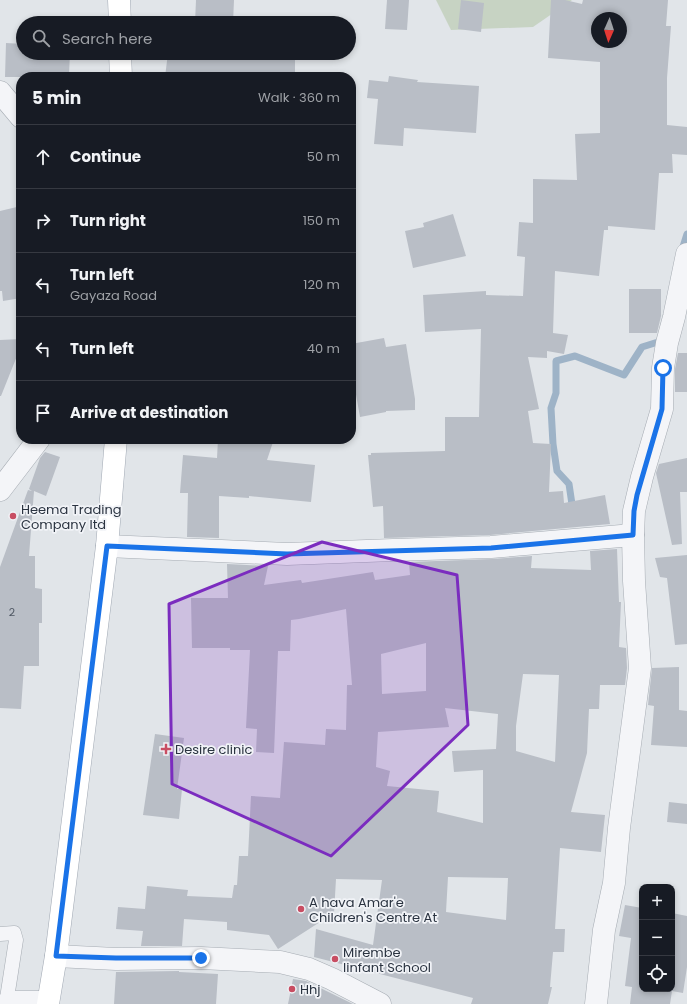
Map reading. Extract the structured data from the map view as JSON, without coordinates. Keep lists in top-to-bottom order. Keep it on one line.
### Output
{"places":{"other":["Heema Trading Company ltd","A hava Amar'e Children's Centre At","Mirembe Iinfant School","Hhj"],"health":["Desire clinic"]},"house_numbers":["2"],"north":"bottom","page":{"search":"Search here","heading":["5 min","Walk · 360 m"],"list":[["Continue","50 m"],["Turn right","150 m"],["Turn left","Gayaza Road","120 m"],["Turn left","40 m"],"Arrive at destination"],"map_buttons":["+","−"]}}
